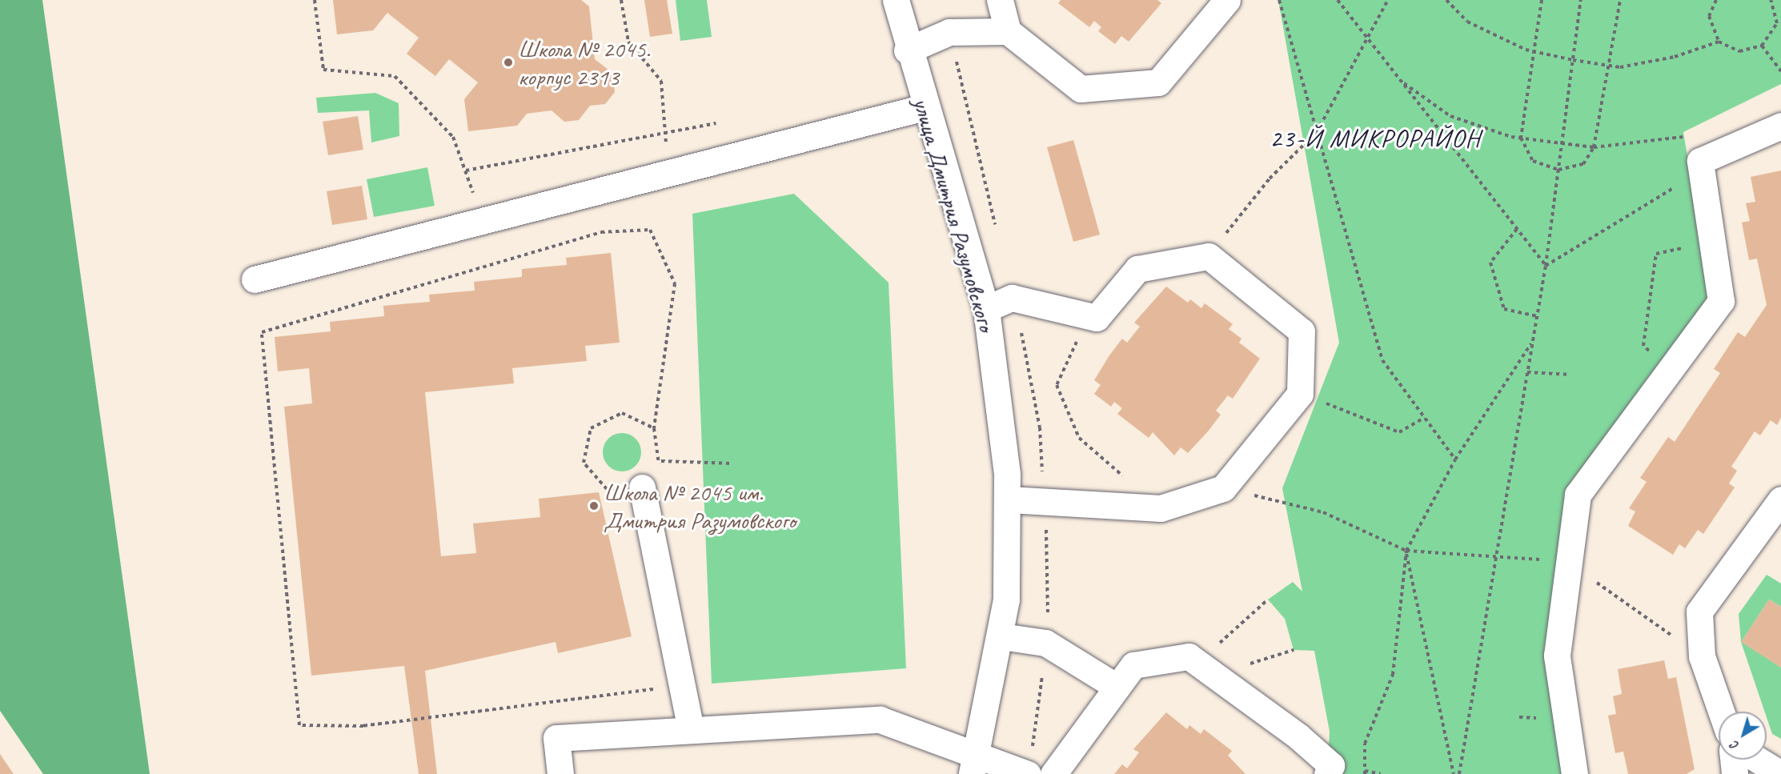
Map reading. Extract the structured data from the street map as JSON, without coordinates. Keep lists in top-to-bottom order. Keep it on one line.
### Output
{"streets":{"street":["улица Дмитрия Разумовского"]},"districts":["23-Й МИКРОРАЙОН"],"places":["Школа № 2045. корпус 2313","Школа № 2045 им. Дмитрия Разумовского"],"north":"bottom left"}
